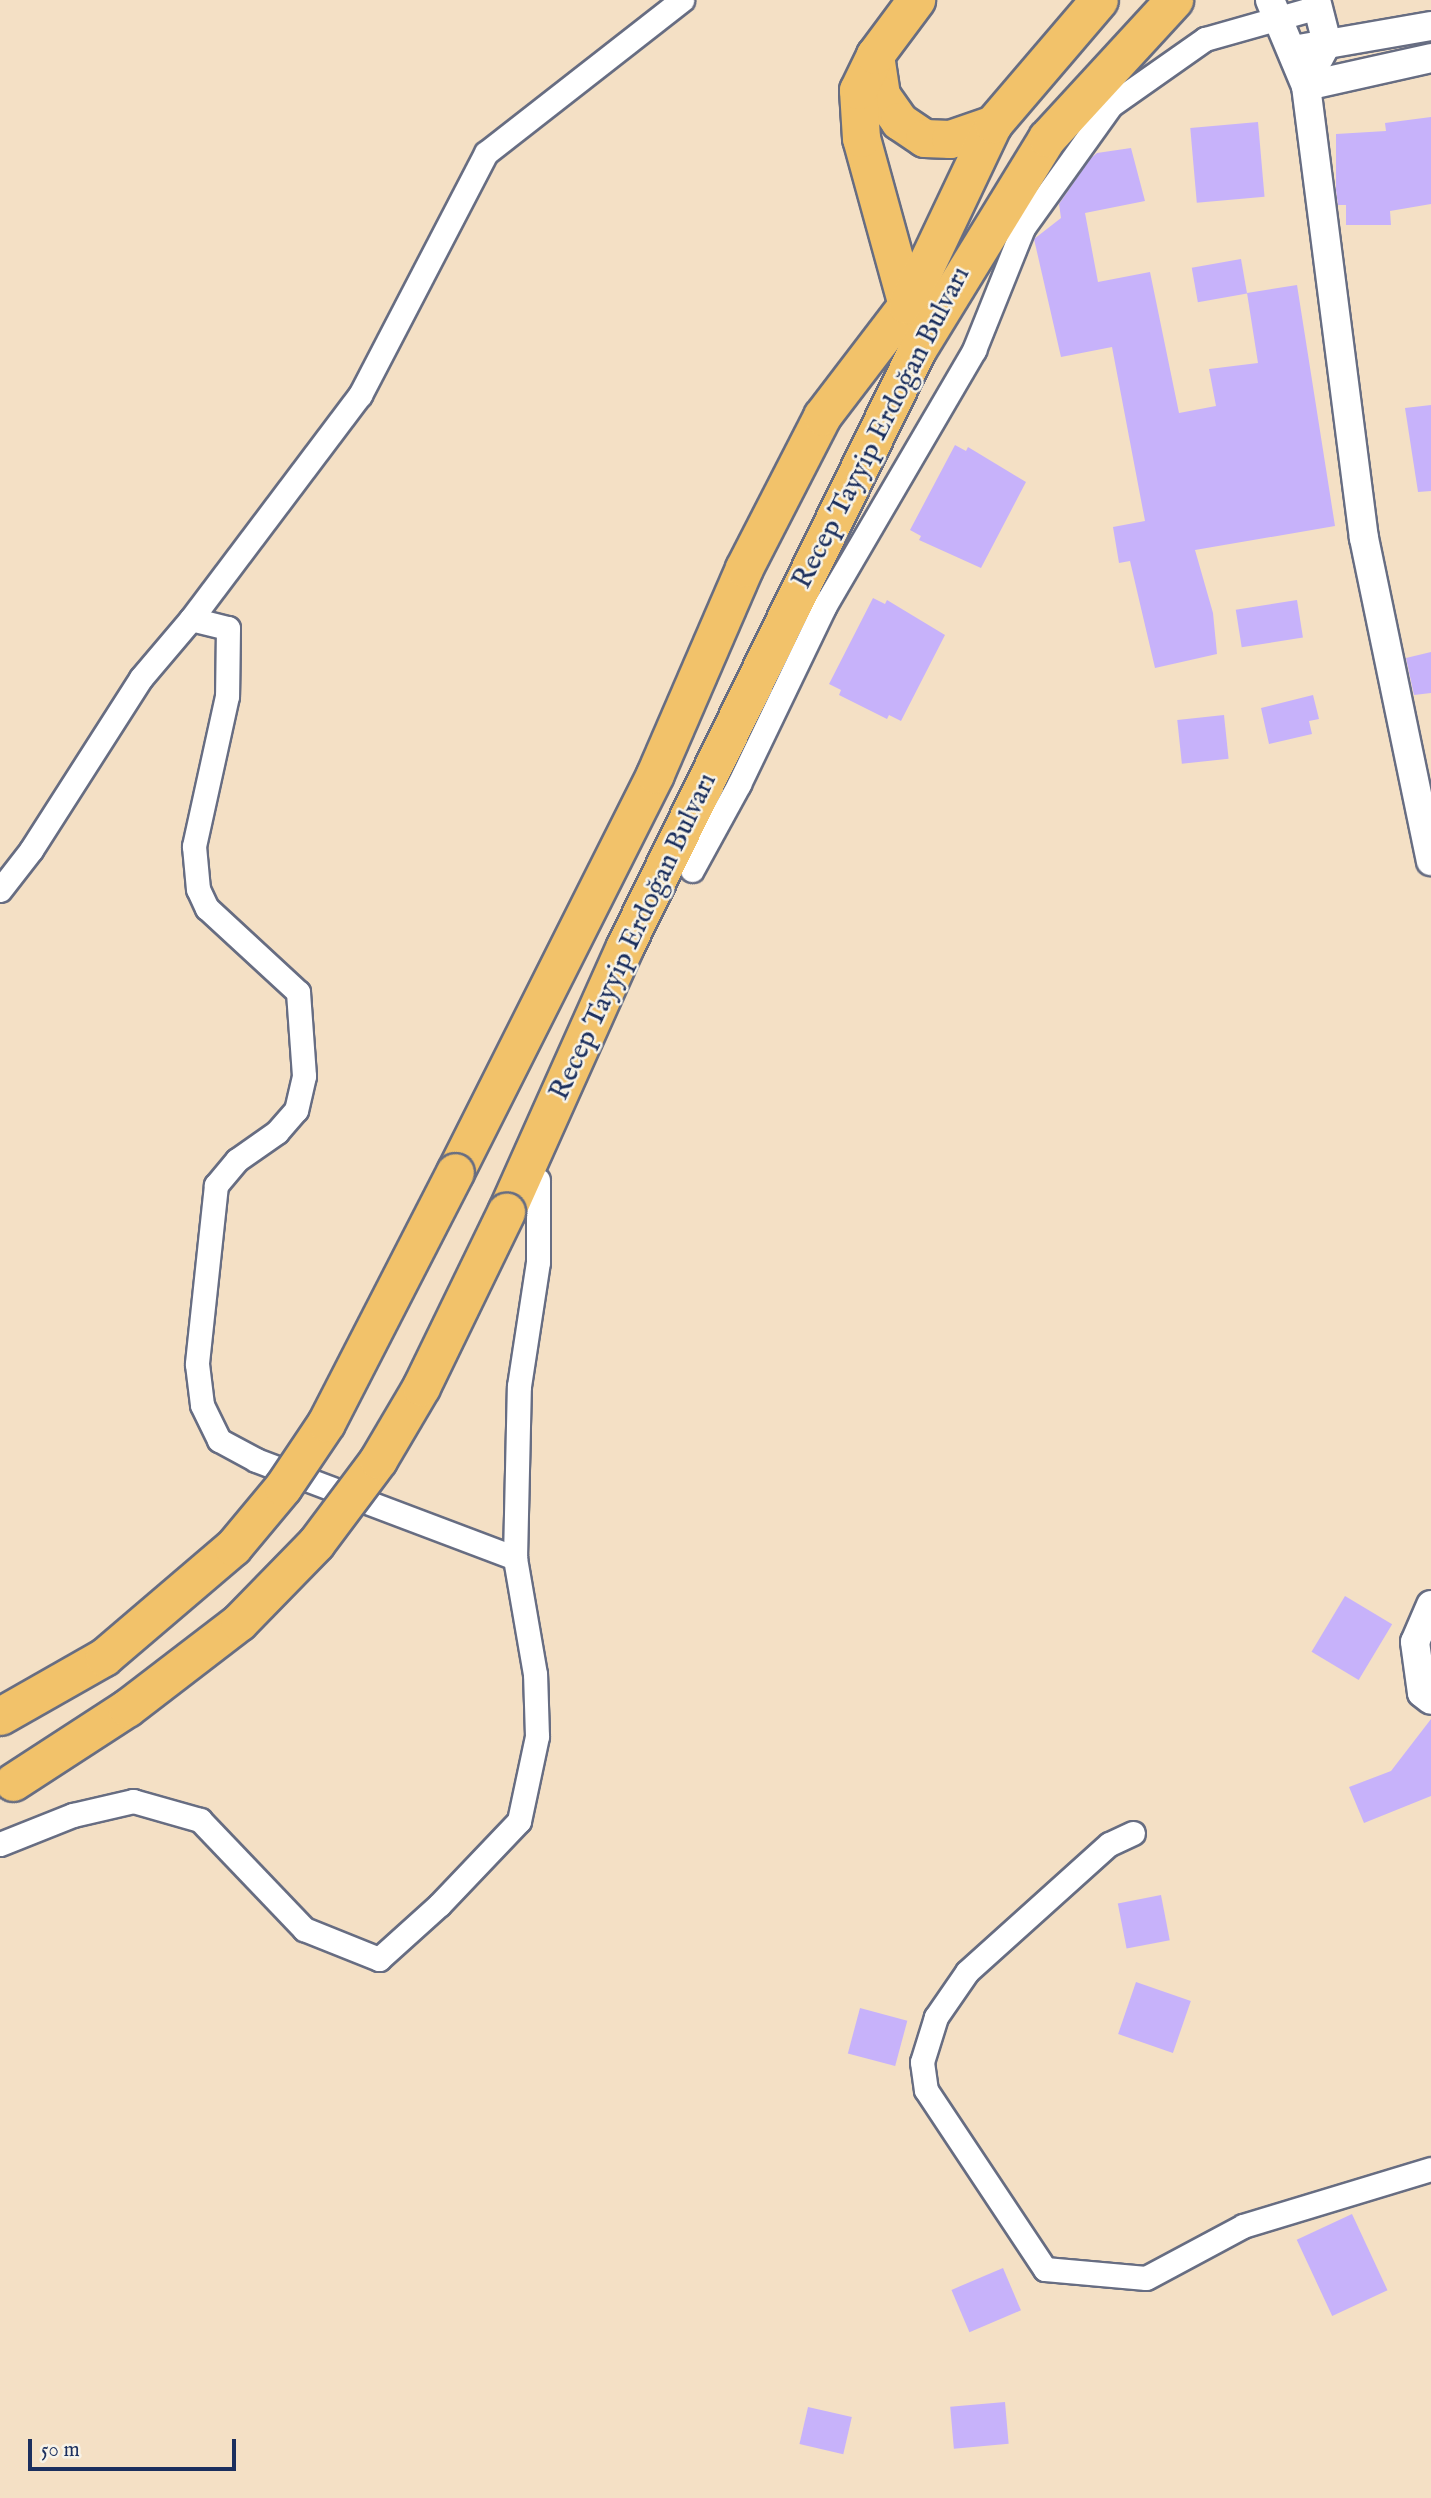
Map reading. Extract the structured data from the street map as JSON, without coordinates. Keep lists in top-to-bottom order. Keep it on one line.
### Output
{"streets":{"main road":["Recep Tayyip Erdoğan Bulvarı"]},"scale_bar":"50 m"}
